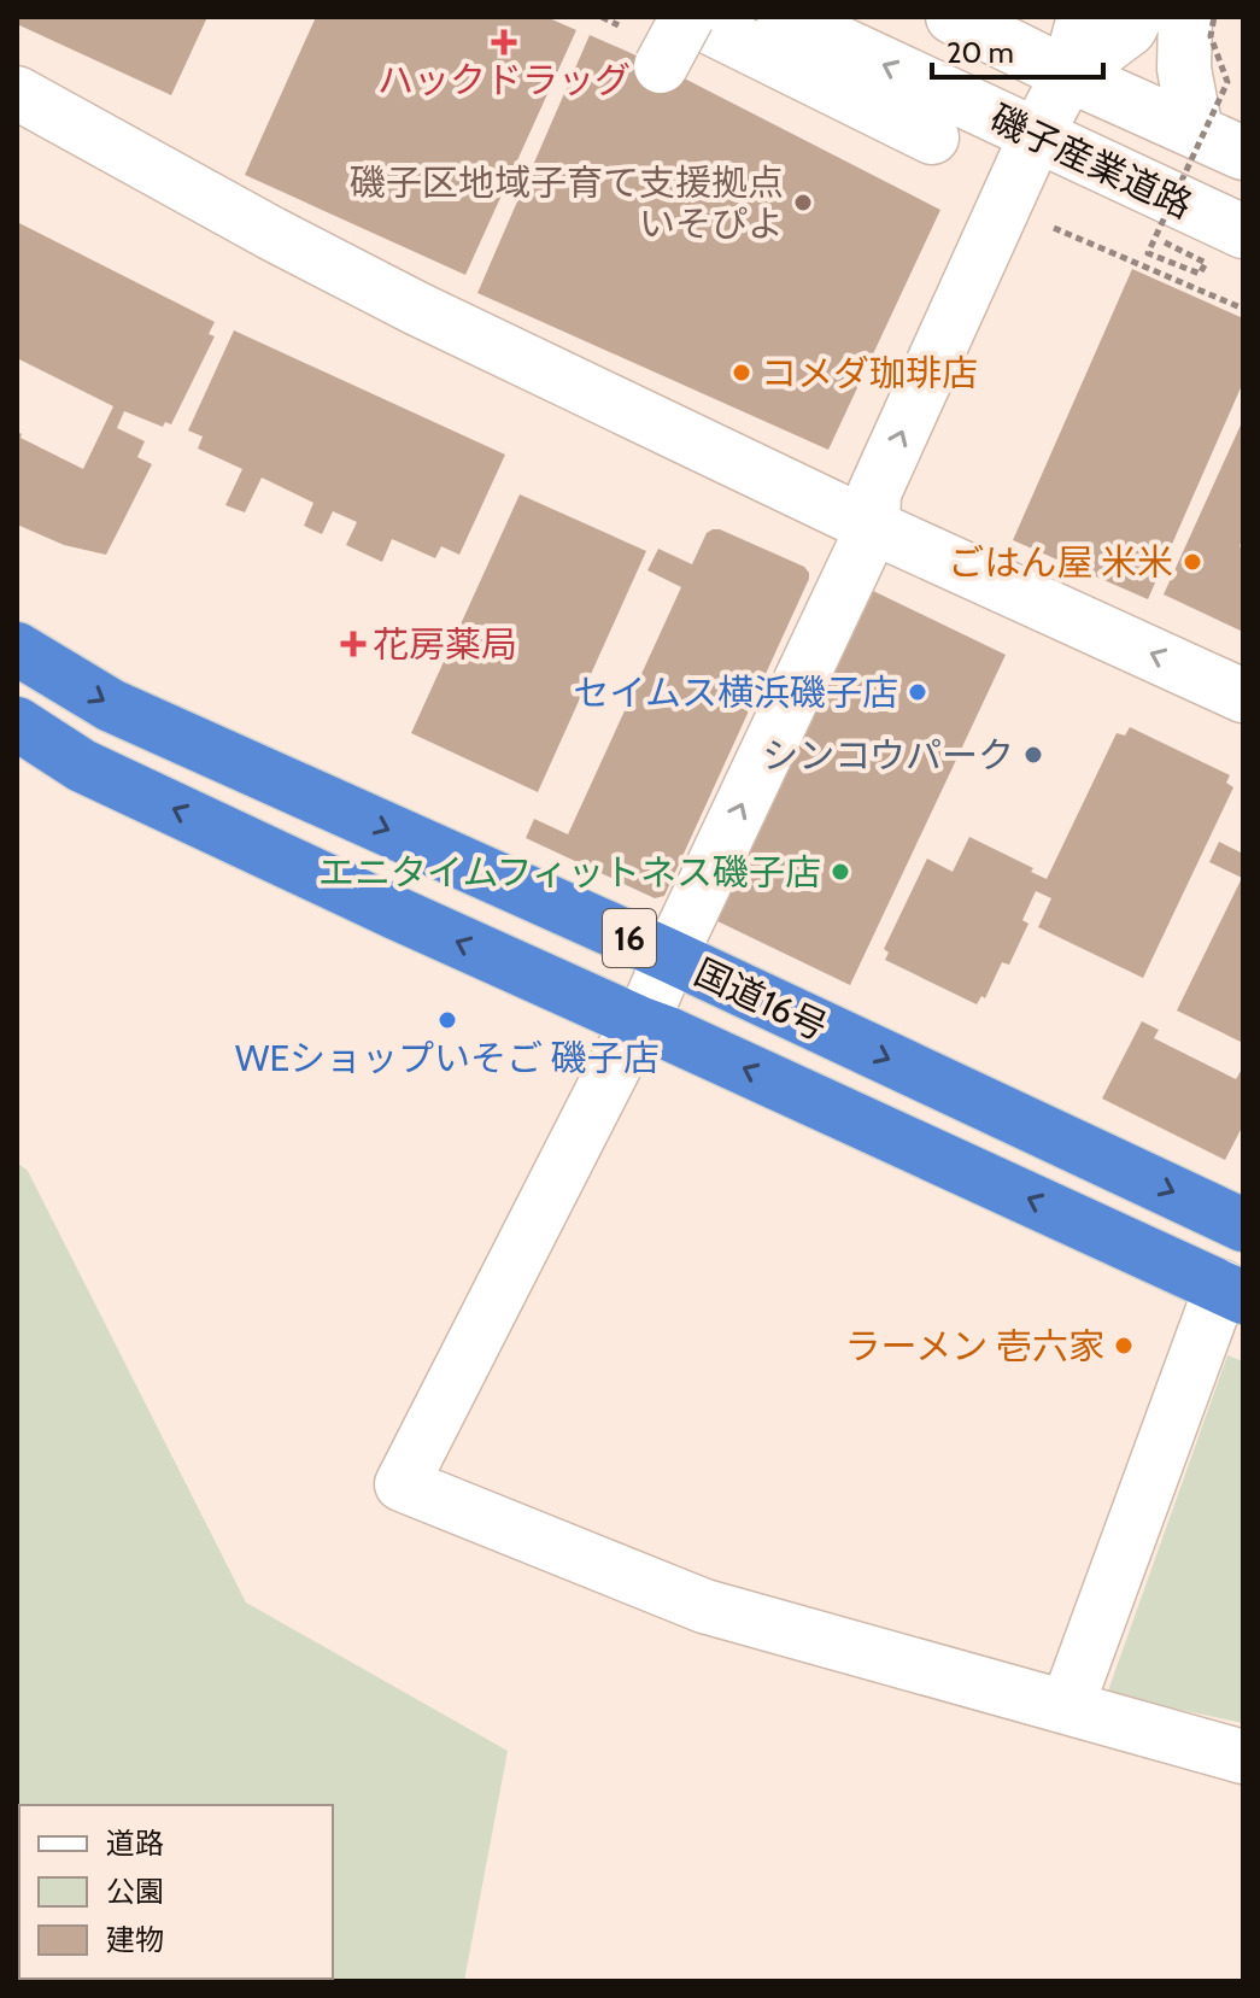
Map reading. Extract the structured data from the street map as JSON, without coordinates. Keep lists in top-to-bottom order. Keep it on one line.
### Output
{"streets":{"highway":["16","国道16号"],"street":["磯子産業道路"]},"places":{"health":["ハックドラッグ","花房薬局"],"other":["磯子区地域子育て支援拠点 いそぴよ","コメダ珈琲店","ごはん屋 米米","セイムス横浜磯子店","シンコウパーク","エニタイムフィットネス磯子店","WEショップいそご 磯子店","ラーメン 壱六家"]},"legend":["道路","公園","建物"],"scale_bar":"20 m"}
